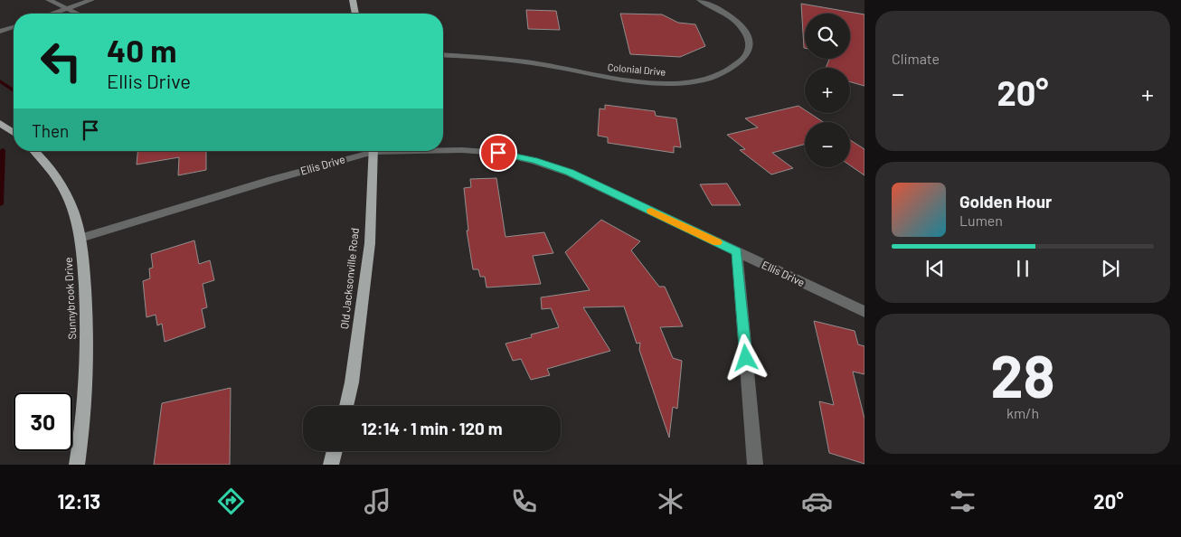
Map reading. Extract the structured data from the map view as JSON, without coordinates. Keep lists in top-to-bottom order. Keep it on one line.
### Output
{"streets":{"main road":["Old Jacksonville Road","Sunnybrook Drive"],"street":["Colonial Drive","Ellis Drive"]},"crossings":[["Ellis Drive","Sunnybrook Drive"]],"page":{"tile":["Climate",["28","km/h"]],"map_buttons":["+","−"],"turn":["40 m","Ellis Drive"],"heat":["−","20°","+"],"then":"Then","song":["Golden Hour","Lumen"],"limit":"30","trip":"12:14 · 1 min · 120 m","tabs":["12:13","20°"]}}
